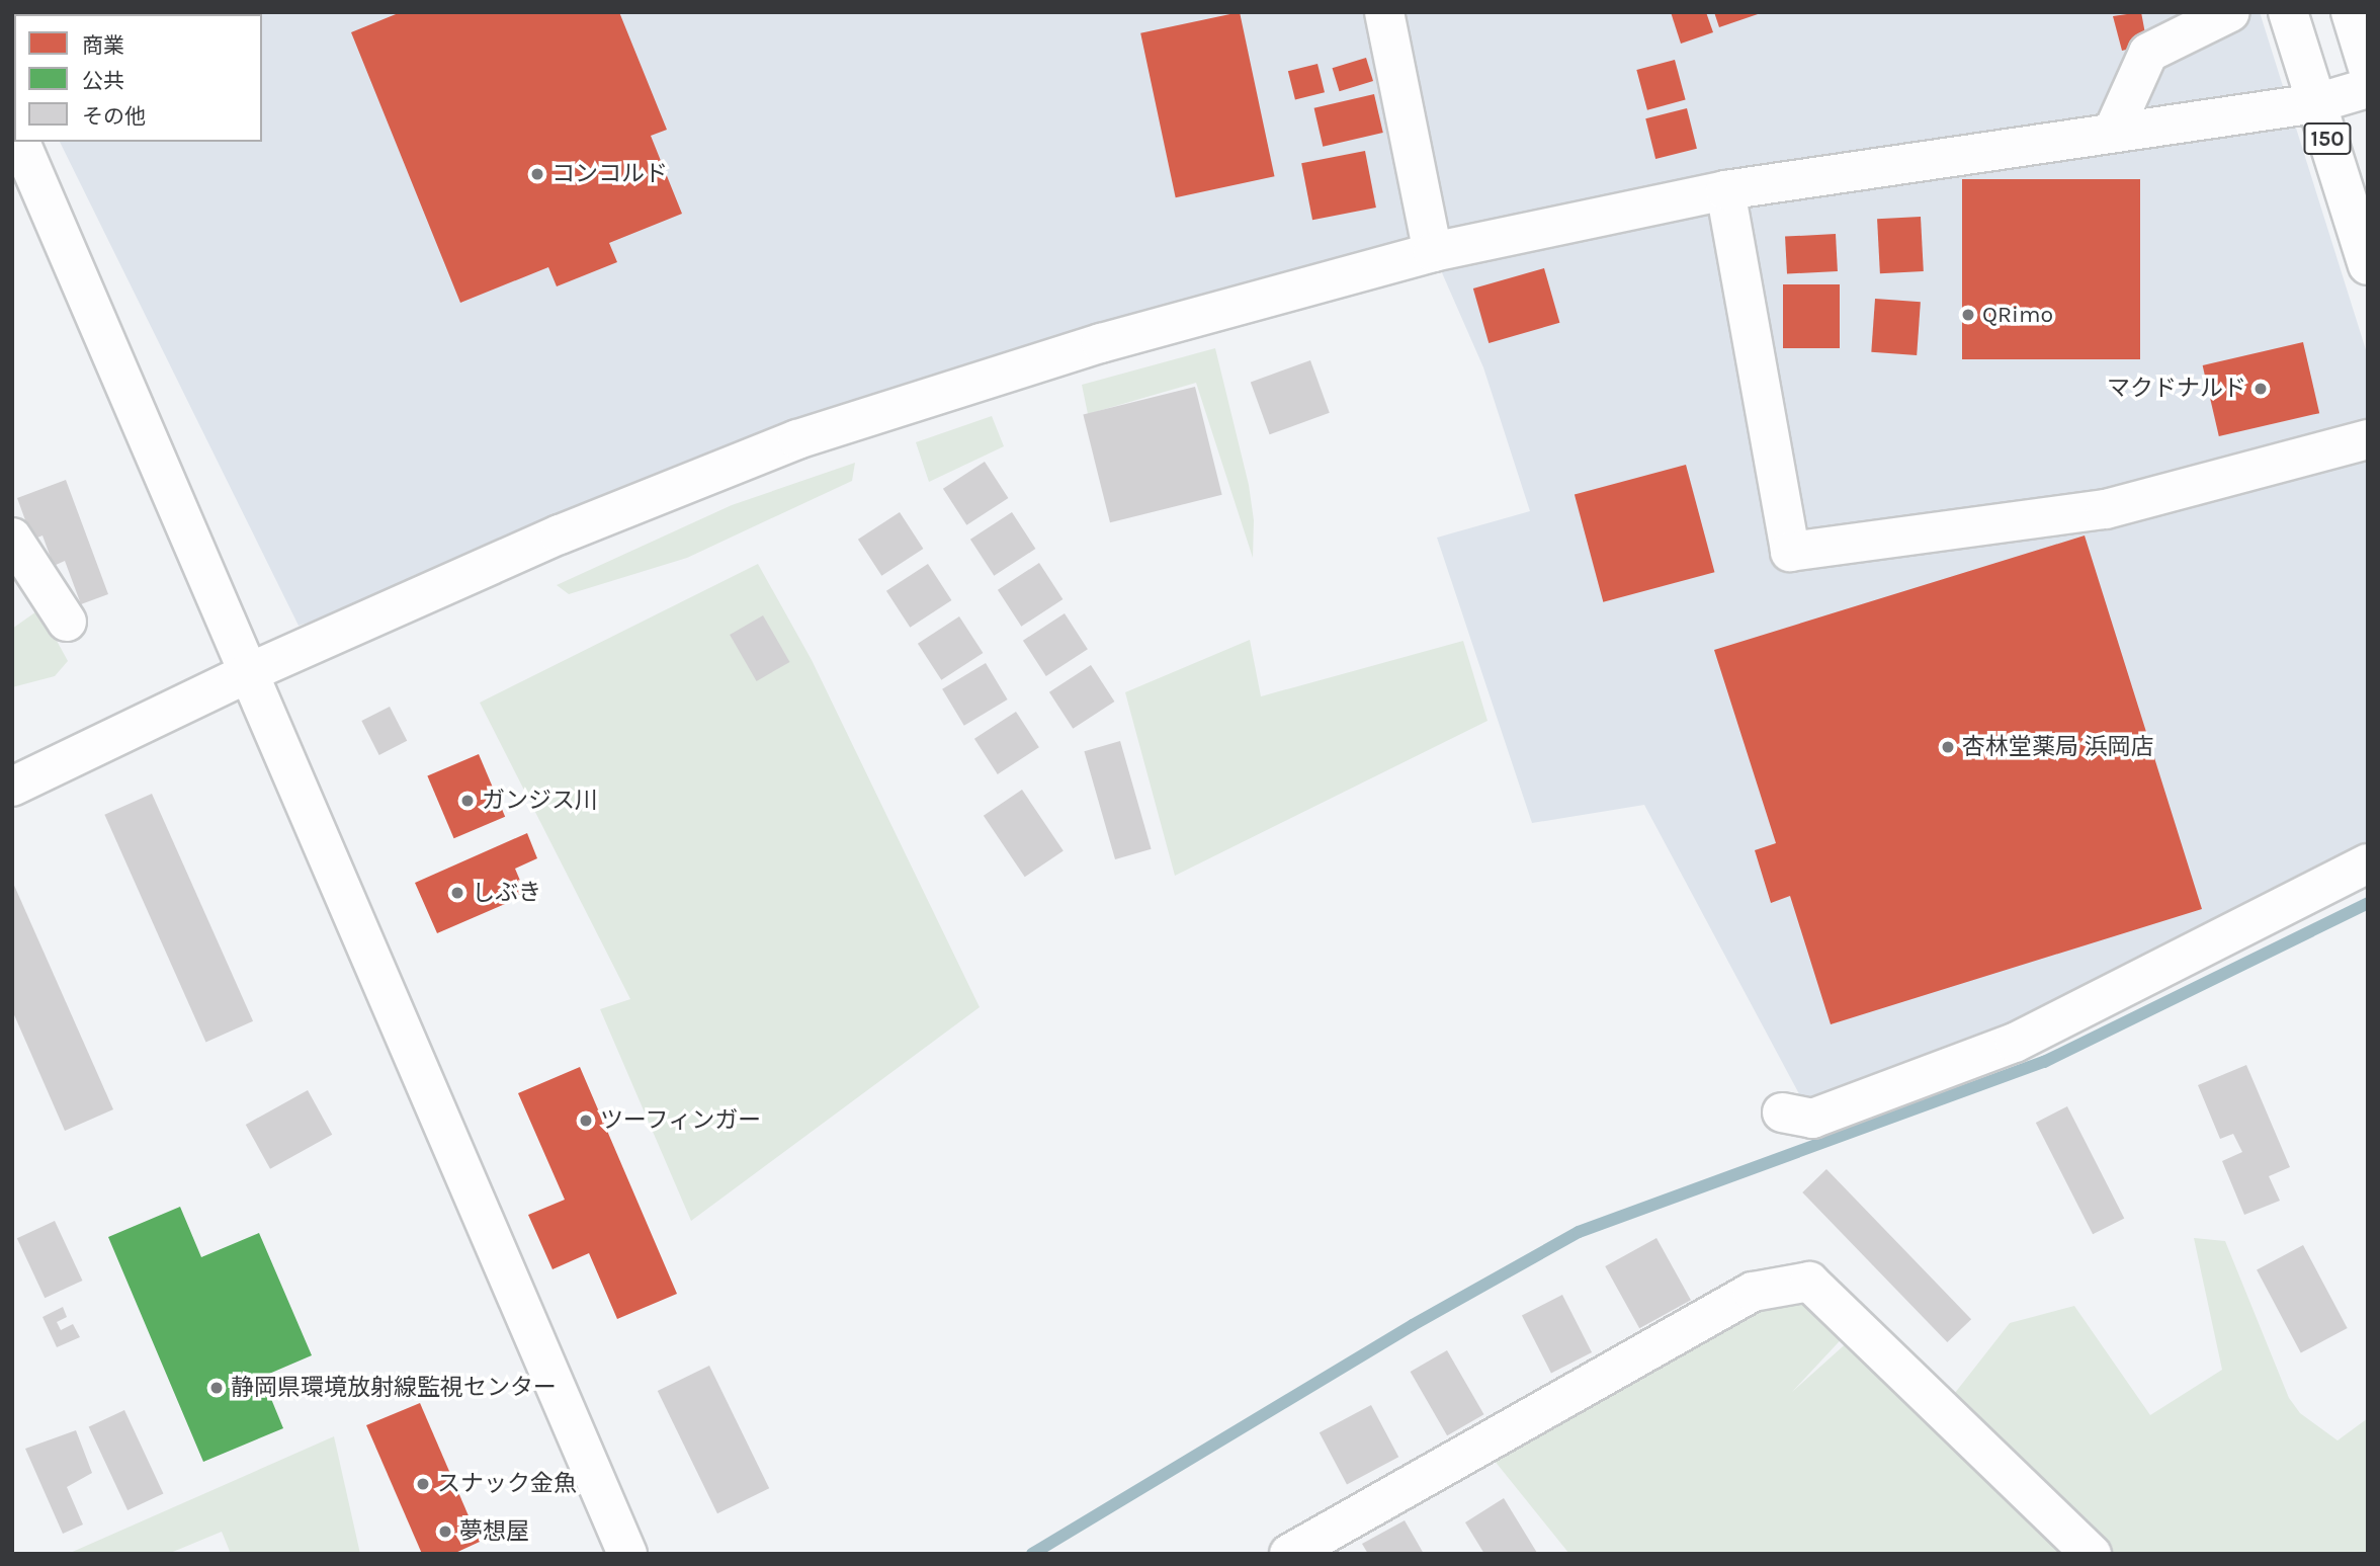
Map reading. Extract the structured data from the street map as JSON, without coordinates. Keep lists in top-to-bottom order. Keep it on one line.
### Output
{"streets":{"main road":["150"]},"places":["コンコルド","QRimo","マクドナルド","杏林堂薬局 浜岡店","ガンジス川","しぶき","ツーフィンガー","静岡県環境放射線監視センター","スナック金魚","夢想屋"],"legend":["商業","公共","その他"]}
